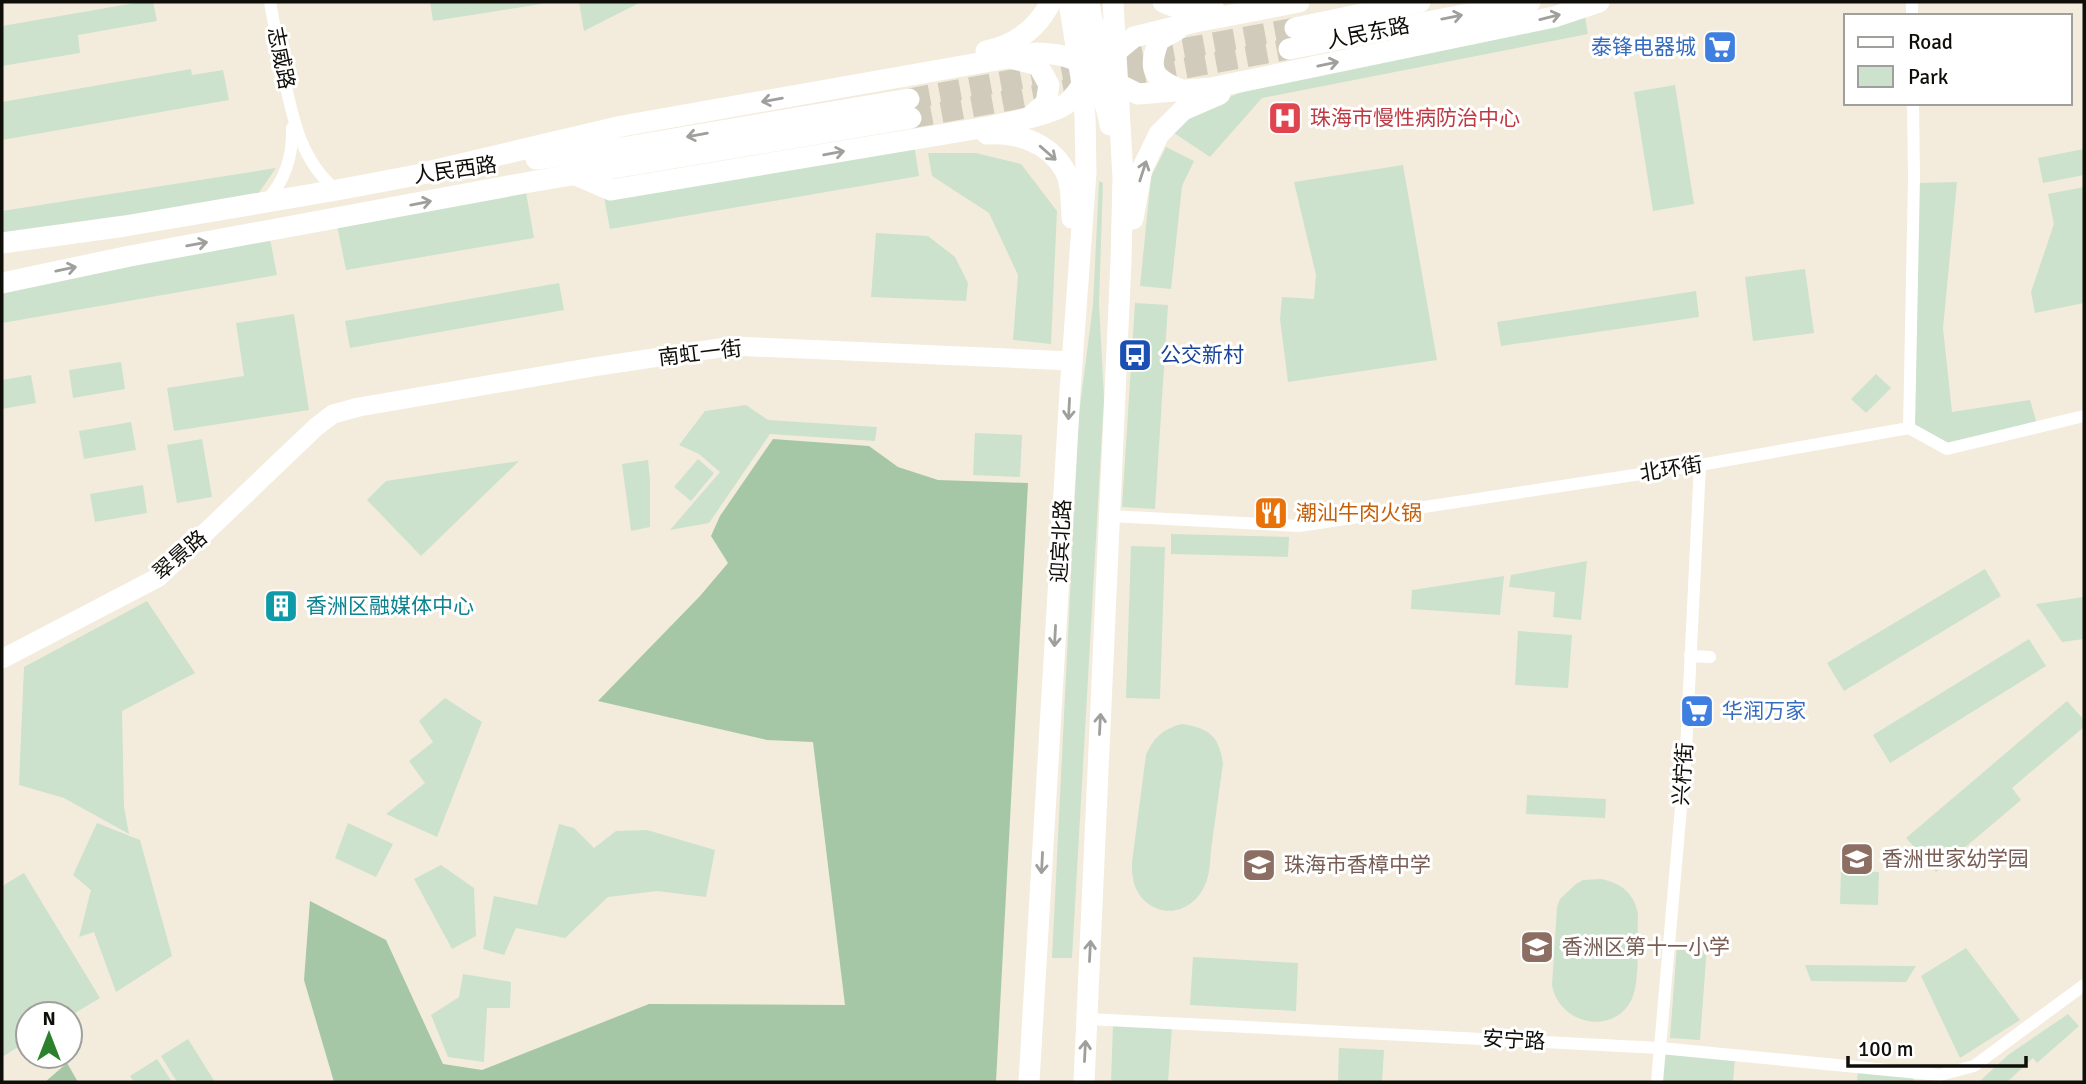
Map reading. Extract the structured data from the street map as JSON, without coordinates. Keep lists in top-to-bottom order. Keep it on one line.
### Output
{"streets":{"main road":["人民东路","人民西路","南虹一街","迎宾北路","翠景路"],"street":["志威路","北环街","兴柠街","安宁路"]},"crossings":[["志威路","人民西路"],["南虹一街","迎宾北路"],["南虹一街","翠景路"],["北环街","兴柠街"],["兴柠街","安宁路"]],"places":{"supermarket":["泰锋电器城","华润万家"],"hospital":["珠海市慢性病防治中心"],"bus stop":["公交新村"],"restaurant":["潮汕牛肉火锅"],"building":["香洲区融媒体中心"],"school or university":["香洲世家幼学园","珠海市香樟中学","香洲区第十一小学"]},"legend":["Road","Park"],"scale_bar":"100 m","north":"top"}
